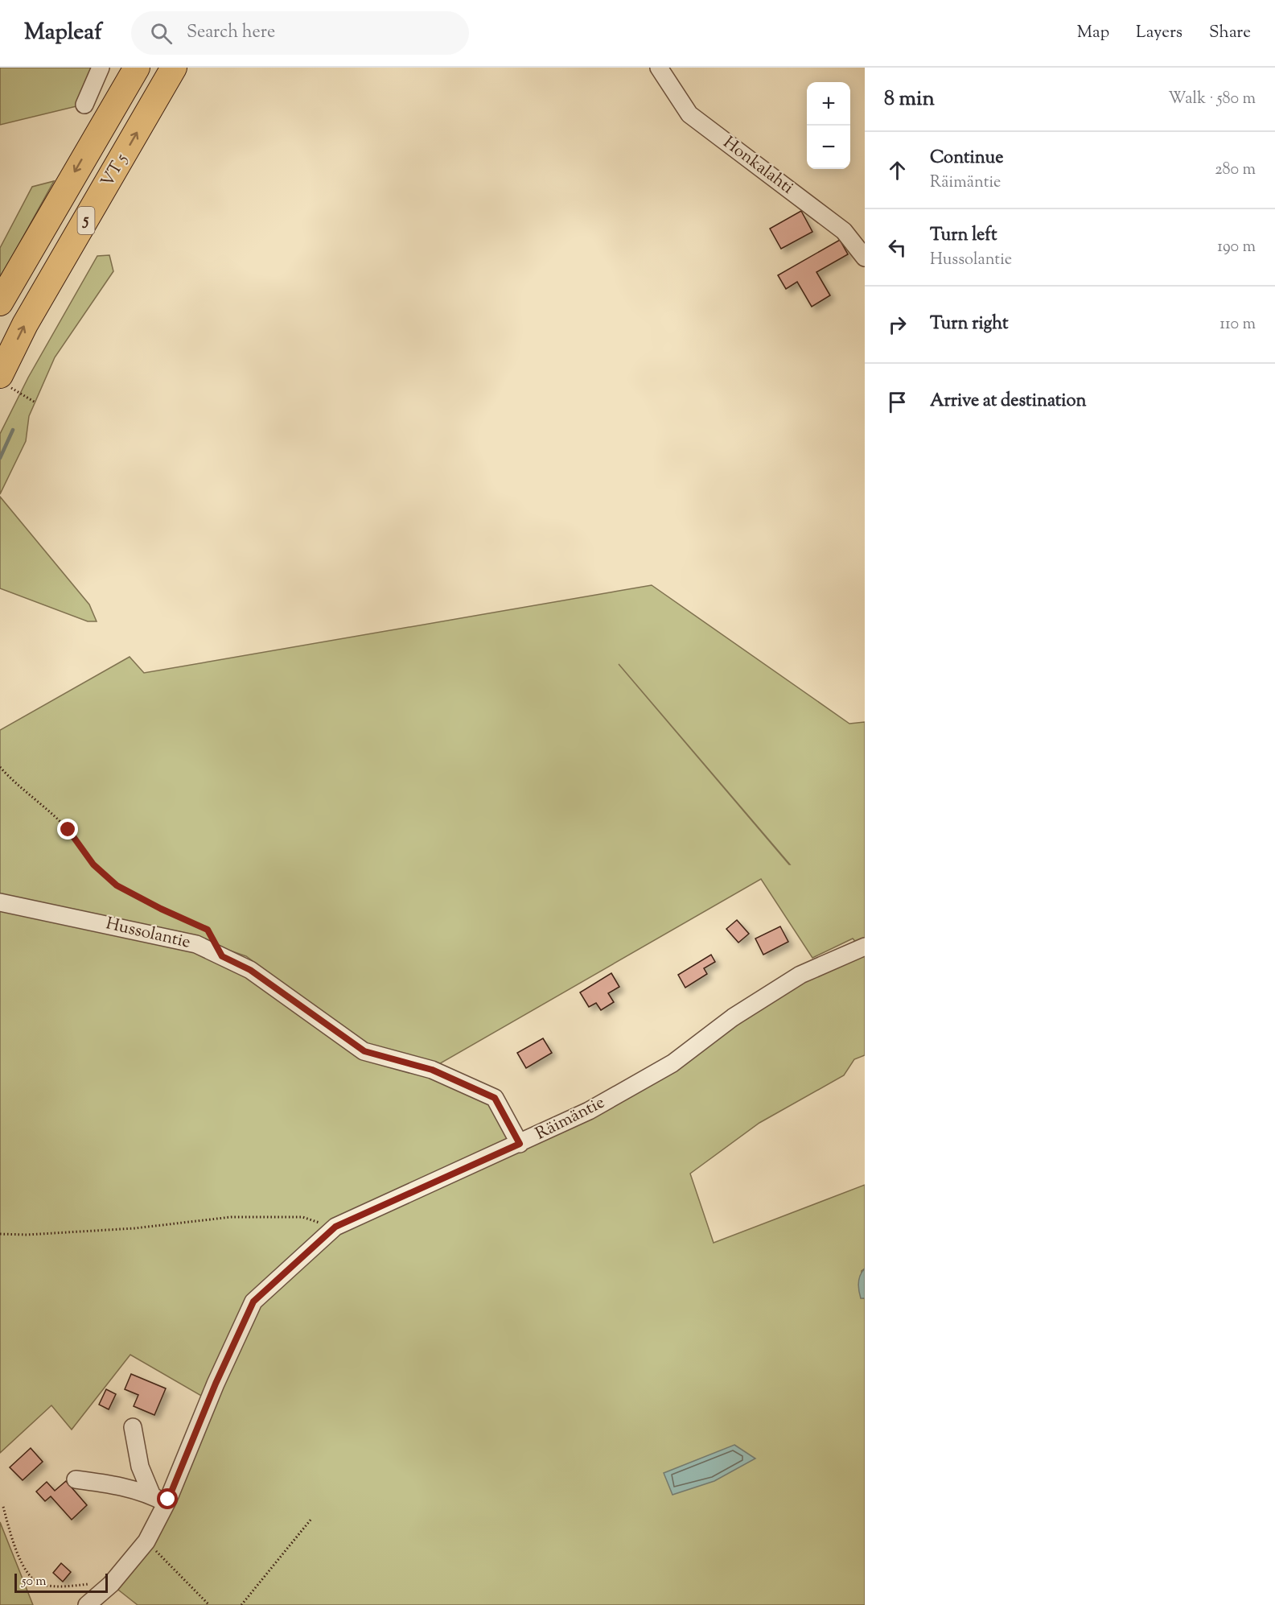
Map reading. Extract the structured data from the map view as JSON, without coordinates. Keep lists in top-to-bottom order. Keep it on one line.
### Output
{"streets":{"highway":["VT 5","5"],"street":["Honkalahti","Hussolantie","Räimäntie"]},"crossings":[["Hussolantie","Räimäntie"]],"scale_bar":"50 m","page":{"header":"Mapleaf","search":"Search here","nav":["Map","Layers","Share"],"heading":["8 min","Walk · 580 m"],"map_buttons":["+","−"],"list":[["Continue","Räimäntie","280 m"],["Turn left","Hussolantie","190 m"],["Turn right","110 m"],"Arrive at destination"],"scale":"50 m"}}
